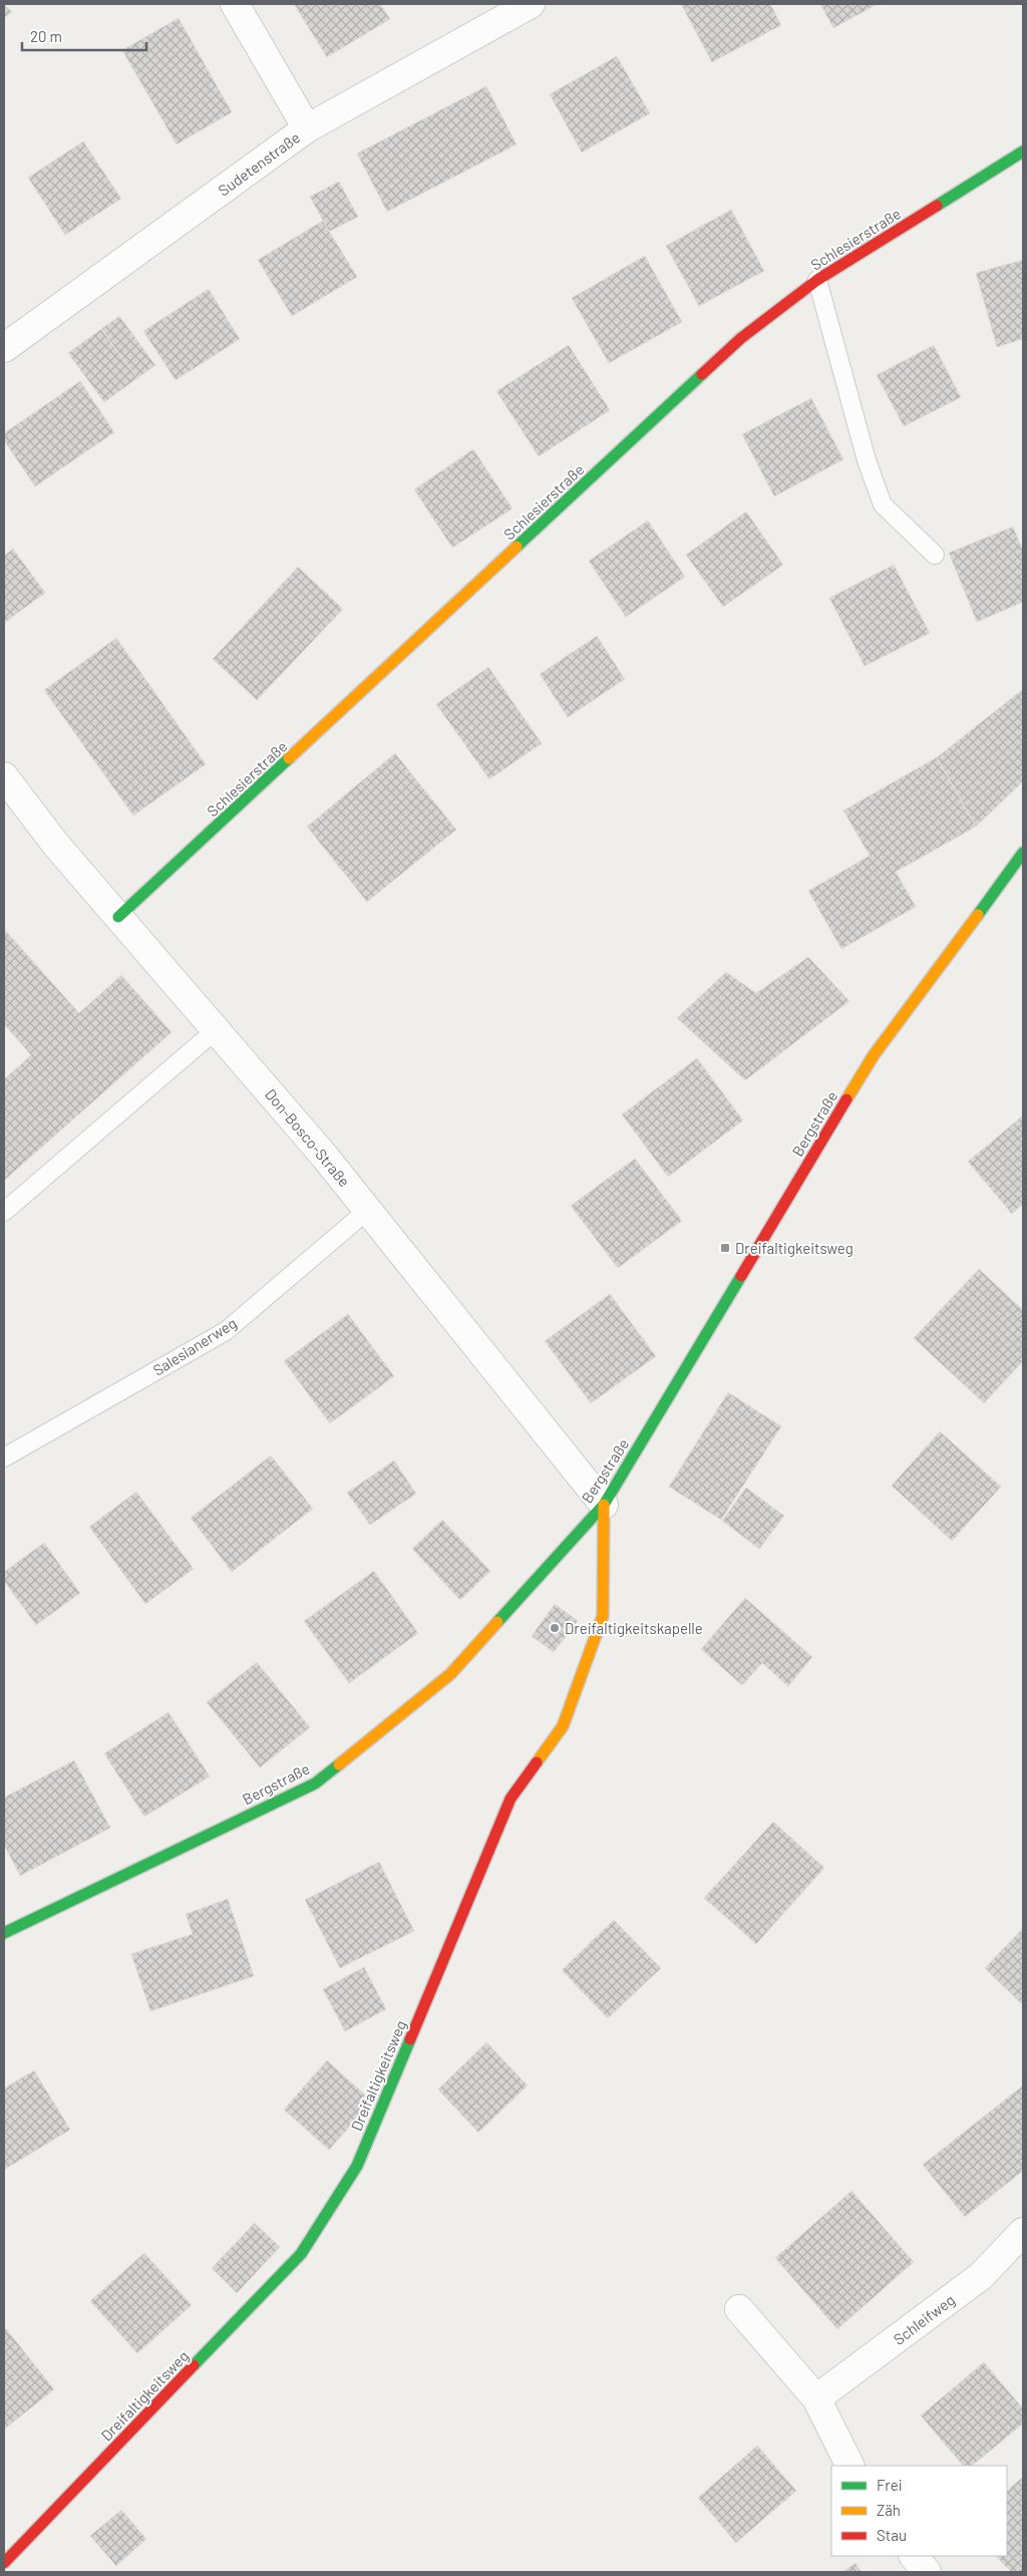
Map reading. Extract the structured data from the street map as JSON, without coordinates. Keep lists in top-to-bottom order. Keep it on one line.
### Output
{"streets":{"street":["Sudetenstraße","Schlesierstraße","Bergstraße","Don-Bosco-Straße","Dreifaltigkeitsweg","Schleifweg"],"lane":["Salesianerweg"]},"crossings":[["Schlesierstraße","Don-Bosco-Straße"],["Bergstraße","Don-Bosco-Straße"],["Bergstraße","Dreifaltigkeitsweg"],["Don-Bosco-Straße","Salesianerweg"],["Don-Bosco-Straße","Dreifaltigkeitsweg"]],"places":{"transit":["Dreifaltigkeitsweg"],"other":["Dreifaltigkeitskapelle"]},"legend":["Frei","Zäh","Stau"],"scale_bar":"20 m"}
